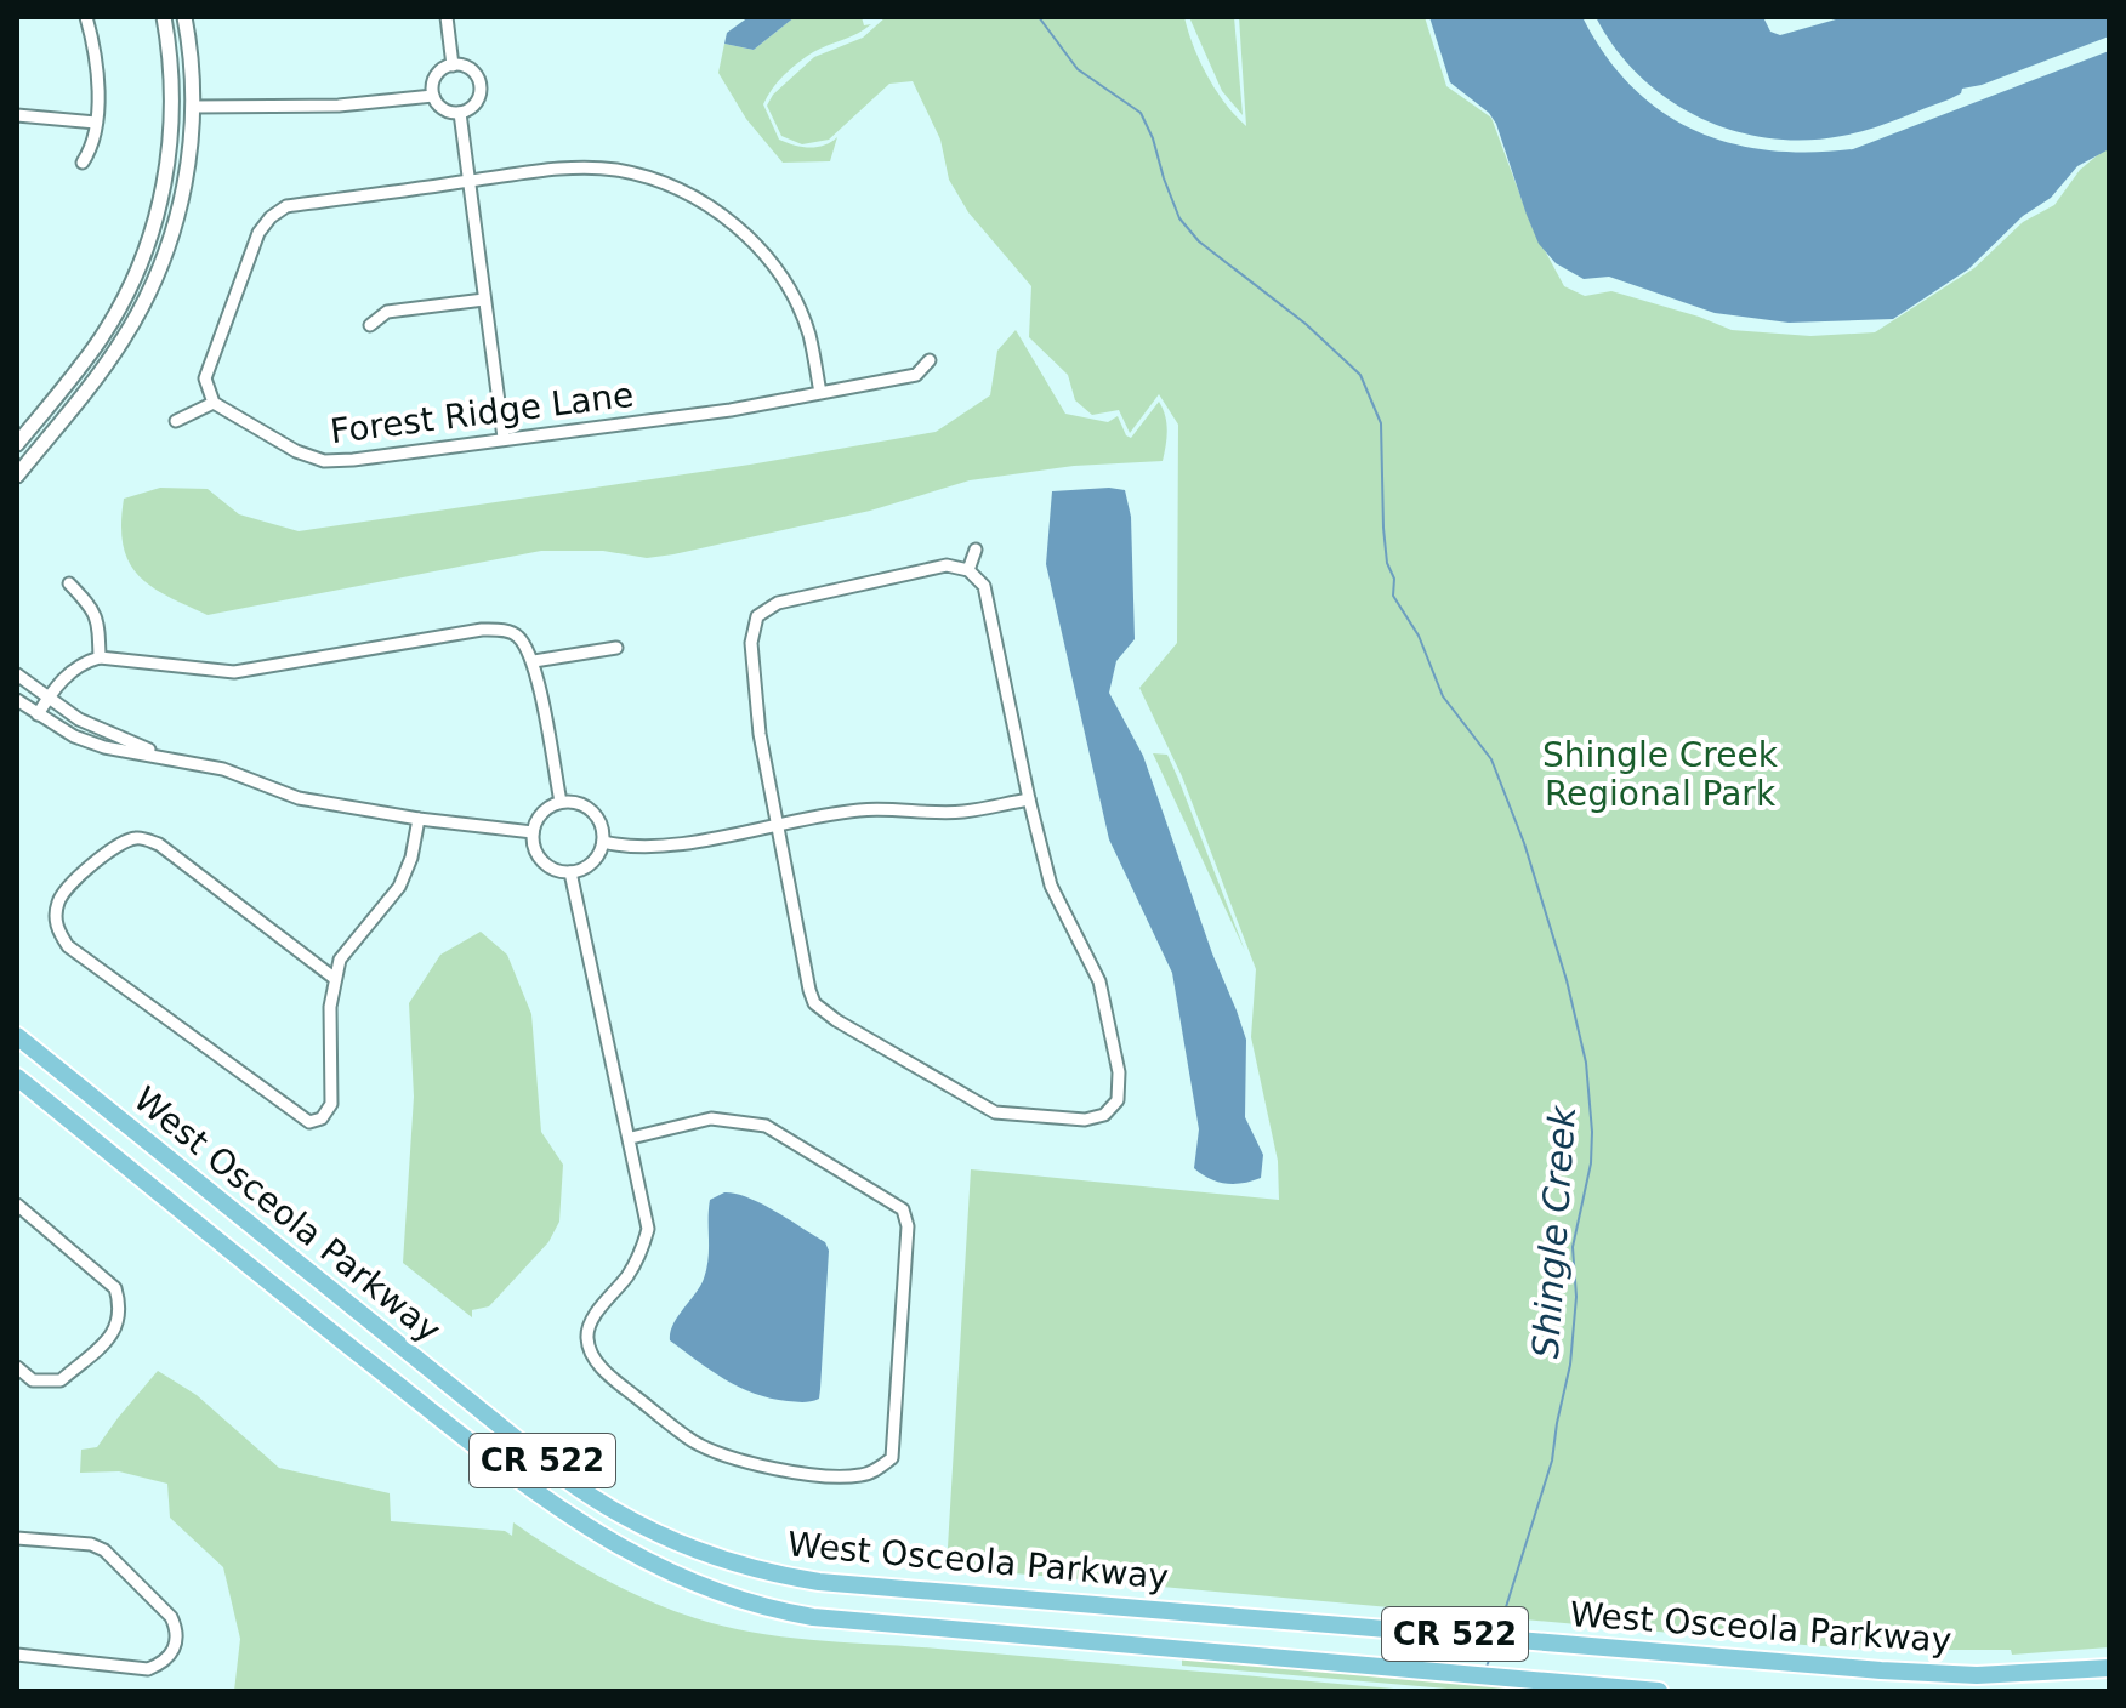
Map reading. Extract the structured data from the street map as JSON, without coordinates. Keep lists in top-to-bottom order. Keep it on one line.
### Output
{"streets":{"main road":["West Osceola Parkway","CR 522"],"street":["Forest Ridge Lane"]},"water":["Shingle Creek"],"parks":["Shingle Creek Regional Park"]}
